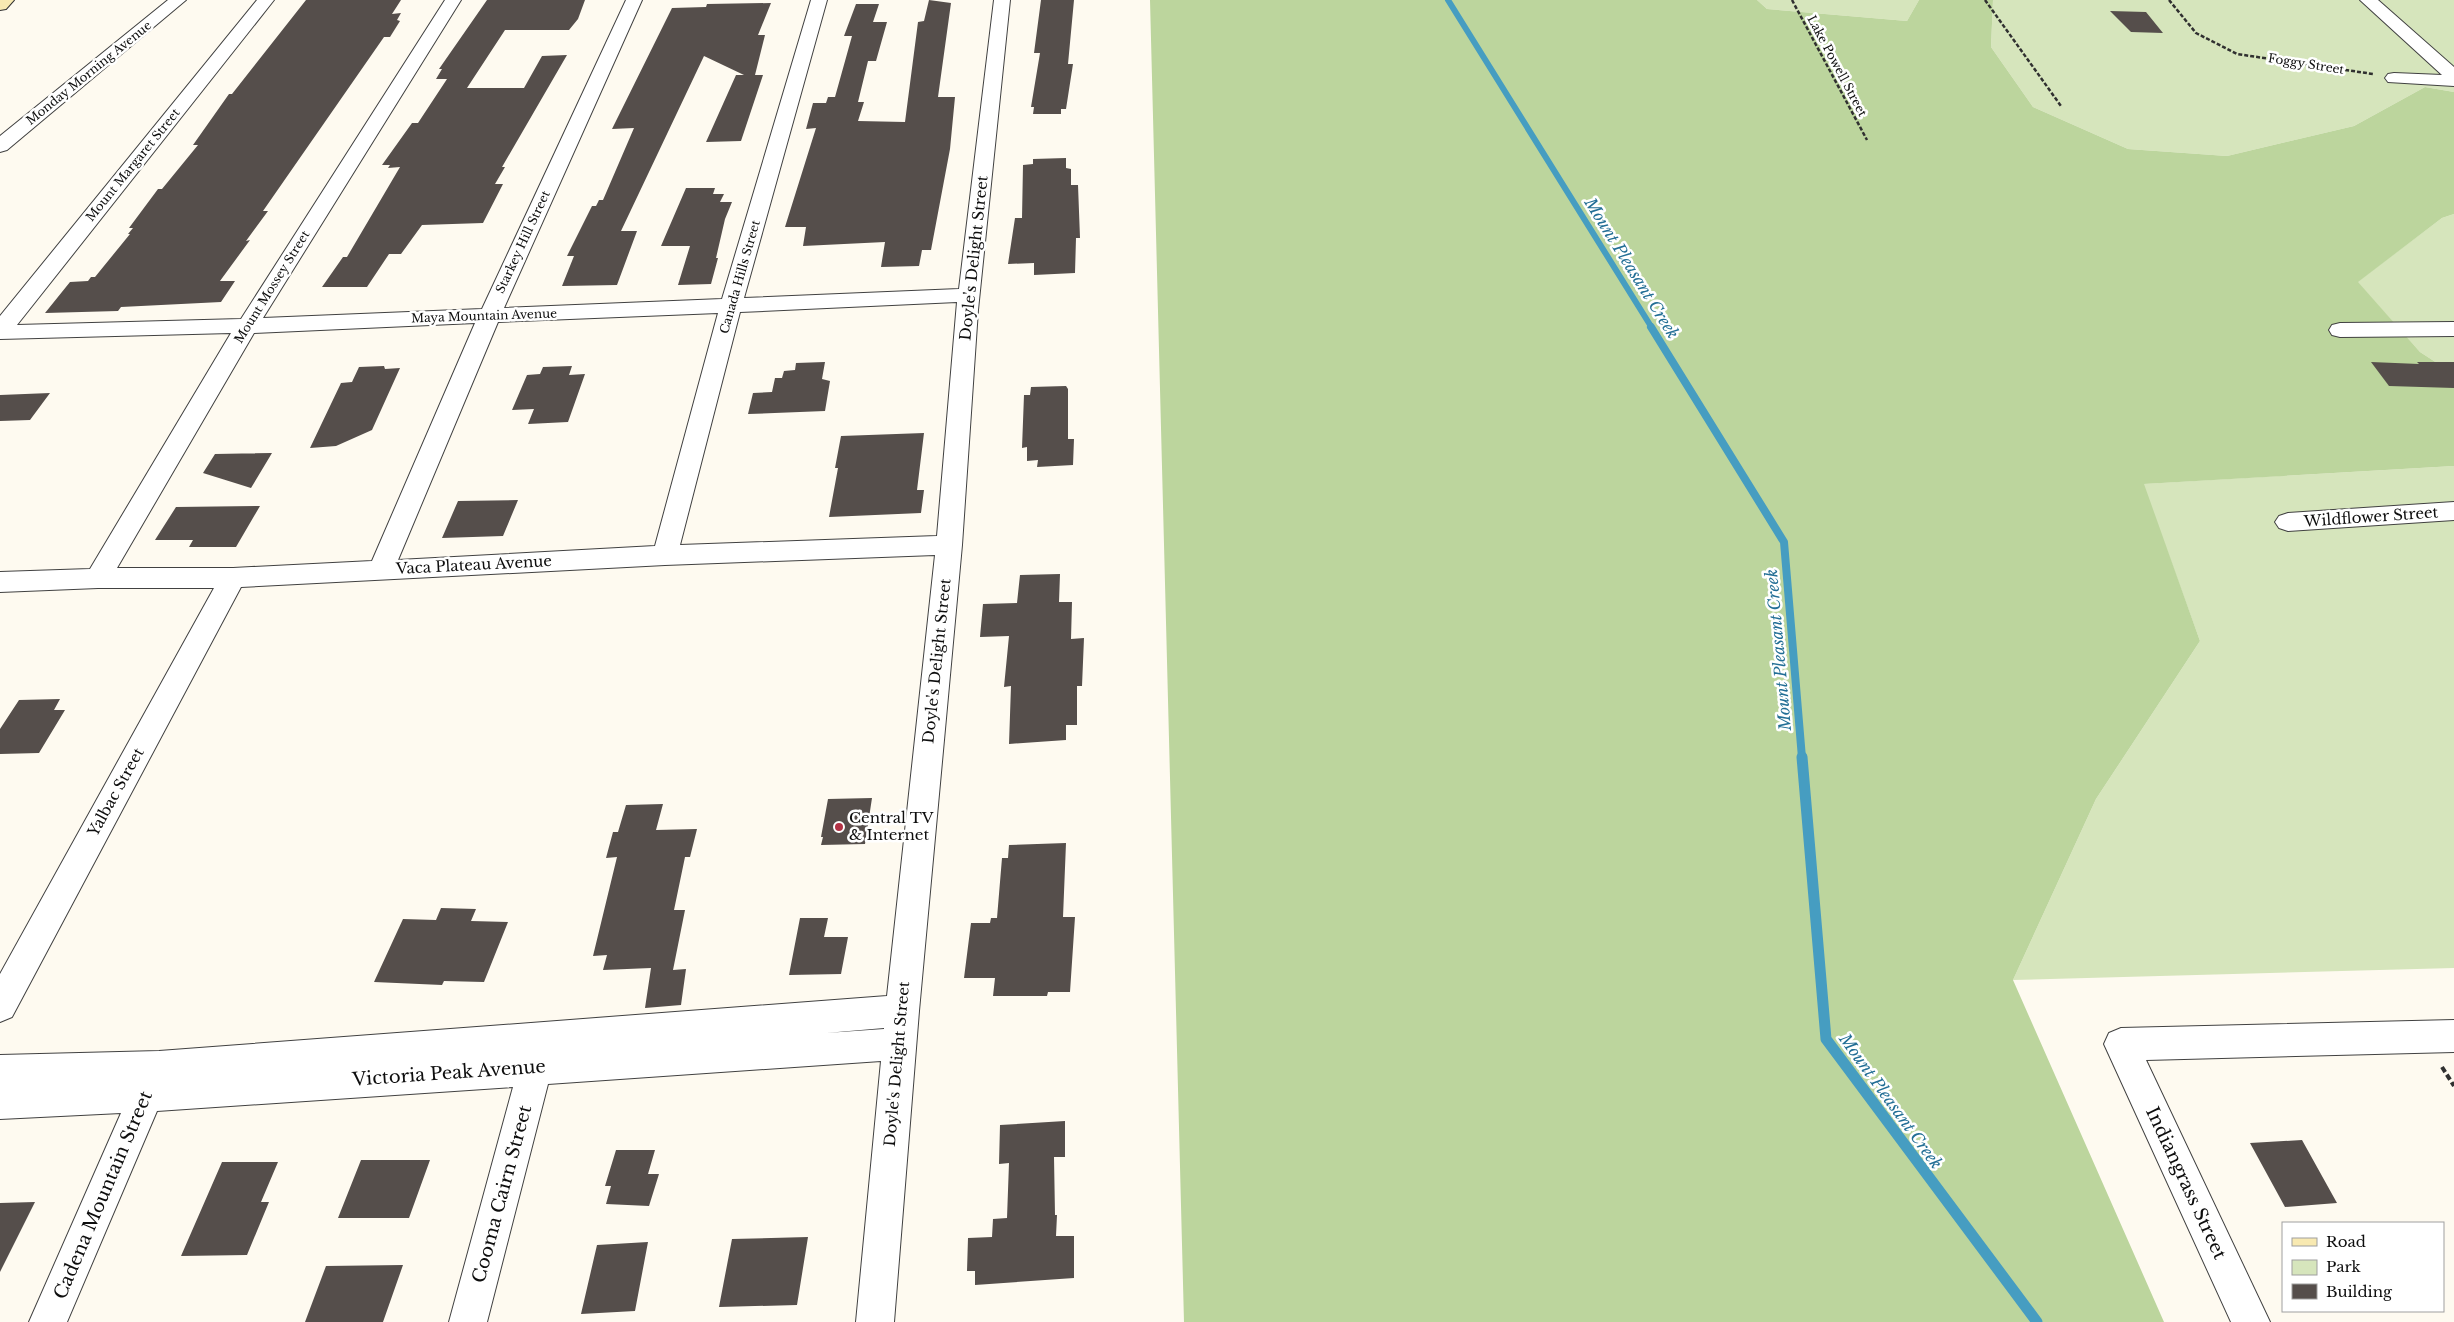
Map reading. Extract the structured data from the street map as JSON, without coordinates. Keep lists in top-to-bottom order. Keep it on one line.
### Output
{"streets":{"street":["Monday Morning Avenue","Mount Margaret Street","Starkey Hill Street","Doyle's Delight Street","Canada Hills Street","Mount Mossey Street","Maya Mountain Avenue","Wildflower Street","Vaca Plateau Avenue","Yalbac Street","Victoria Peak Avenue","Indiangrass Street","Cooma Cairn Street","Cadena Mountain Street"],"path":["Foggy Street","Lake Powell Street"]},"crossings":[["Mount Margaret Street","Maya Mountain Avenue"],["Starkey Hill Street","Maya Mountain Avenue"],["Starkey Hill Street","Vaca Plateau Avenue"],["Doyle's Delight Street","Maya Mountain Avenue"],["Doyle's Delight Street","Vaca Plateau Avenue"],["Doyle's Delight Street","Victoria Peak Avenue"],["Canada Hills Street","Maya Mountain Avenue"],["Canada Hills Street","Vaca Plateau Avenue"],["Mount Mossey Street","Maya Mountain Avenue"],["Mount Mossey Street","Vaca Plateau Avenue"],["Vaca Plateau Avenue","Yalbac Street"],["Victoria Peak Avenue","Cooma Cairn Street"],["Victoria Peak Avenue","Cadena Mountain Street"]],"water":["Mount Pleasant Creek"],"places":["Central TV & Internet"],"legend":["Road","Park","Building"]}
